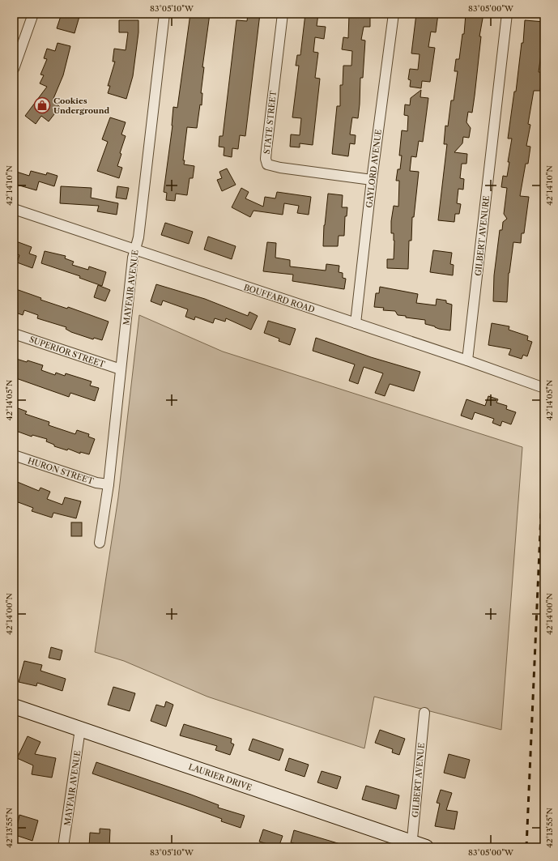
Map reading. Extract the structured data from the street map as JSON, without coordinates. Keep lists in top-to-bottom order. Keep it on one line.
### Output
{"streets":{"street":["STATE STREET","GAYLORD AVENUE","GILBERT AVENURE","MAYFAIR AVENUE","BOUFFARD ROAD","SUPERIOR STREET","HURON STREET","LAURIER DRIVE","GILBERT AVENUE"]},"crossings":[["STATE STREET","GAYLORD AVENUE"],["GAYLORD AVENUE","BOUFFARD ROAD"],["GILBERT AVENURE","BOUFFARD ROAD"],["MAYFAIR AVENUE","BOUFFARD ROAD"],["MAYFAIR AVENUE","SUPERIOR STREET"],["MAYFAIR AVENUE","HURON STREET"],["MAYFAIR AVENUE","LAURIER DRIVE"],["LAURIER DRIVE","GILBERT AVENUE"]],"places":{"shop":["Cookies Underground"]},"coordinates":["83°05'10\"W","83°05'00\"W","42°14'10\"N","42°14'05\"N","42°14'00\"N","42°13'55\"N"]}
